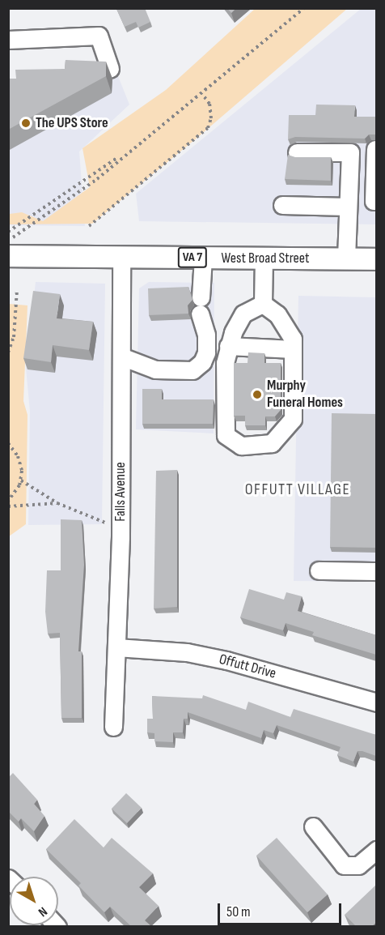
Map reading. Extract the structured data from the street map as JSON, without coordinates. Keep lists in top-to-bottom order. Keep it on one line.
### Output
{"streets":{"main road":["VA 7","West Broad Street"],"street":["Falls Avenue","Offutt Drive"]},"crossings":[["West Broad Street","Falls Avenue"],["Falls Avenue","Offutt Drive"]],"districts":["OFFUTT VILLAGE"],"places":["The UPS Store","Murphy Funeral Homes"],"scale_bar":"50 m","north":"bottom right"}
